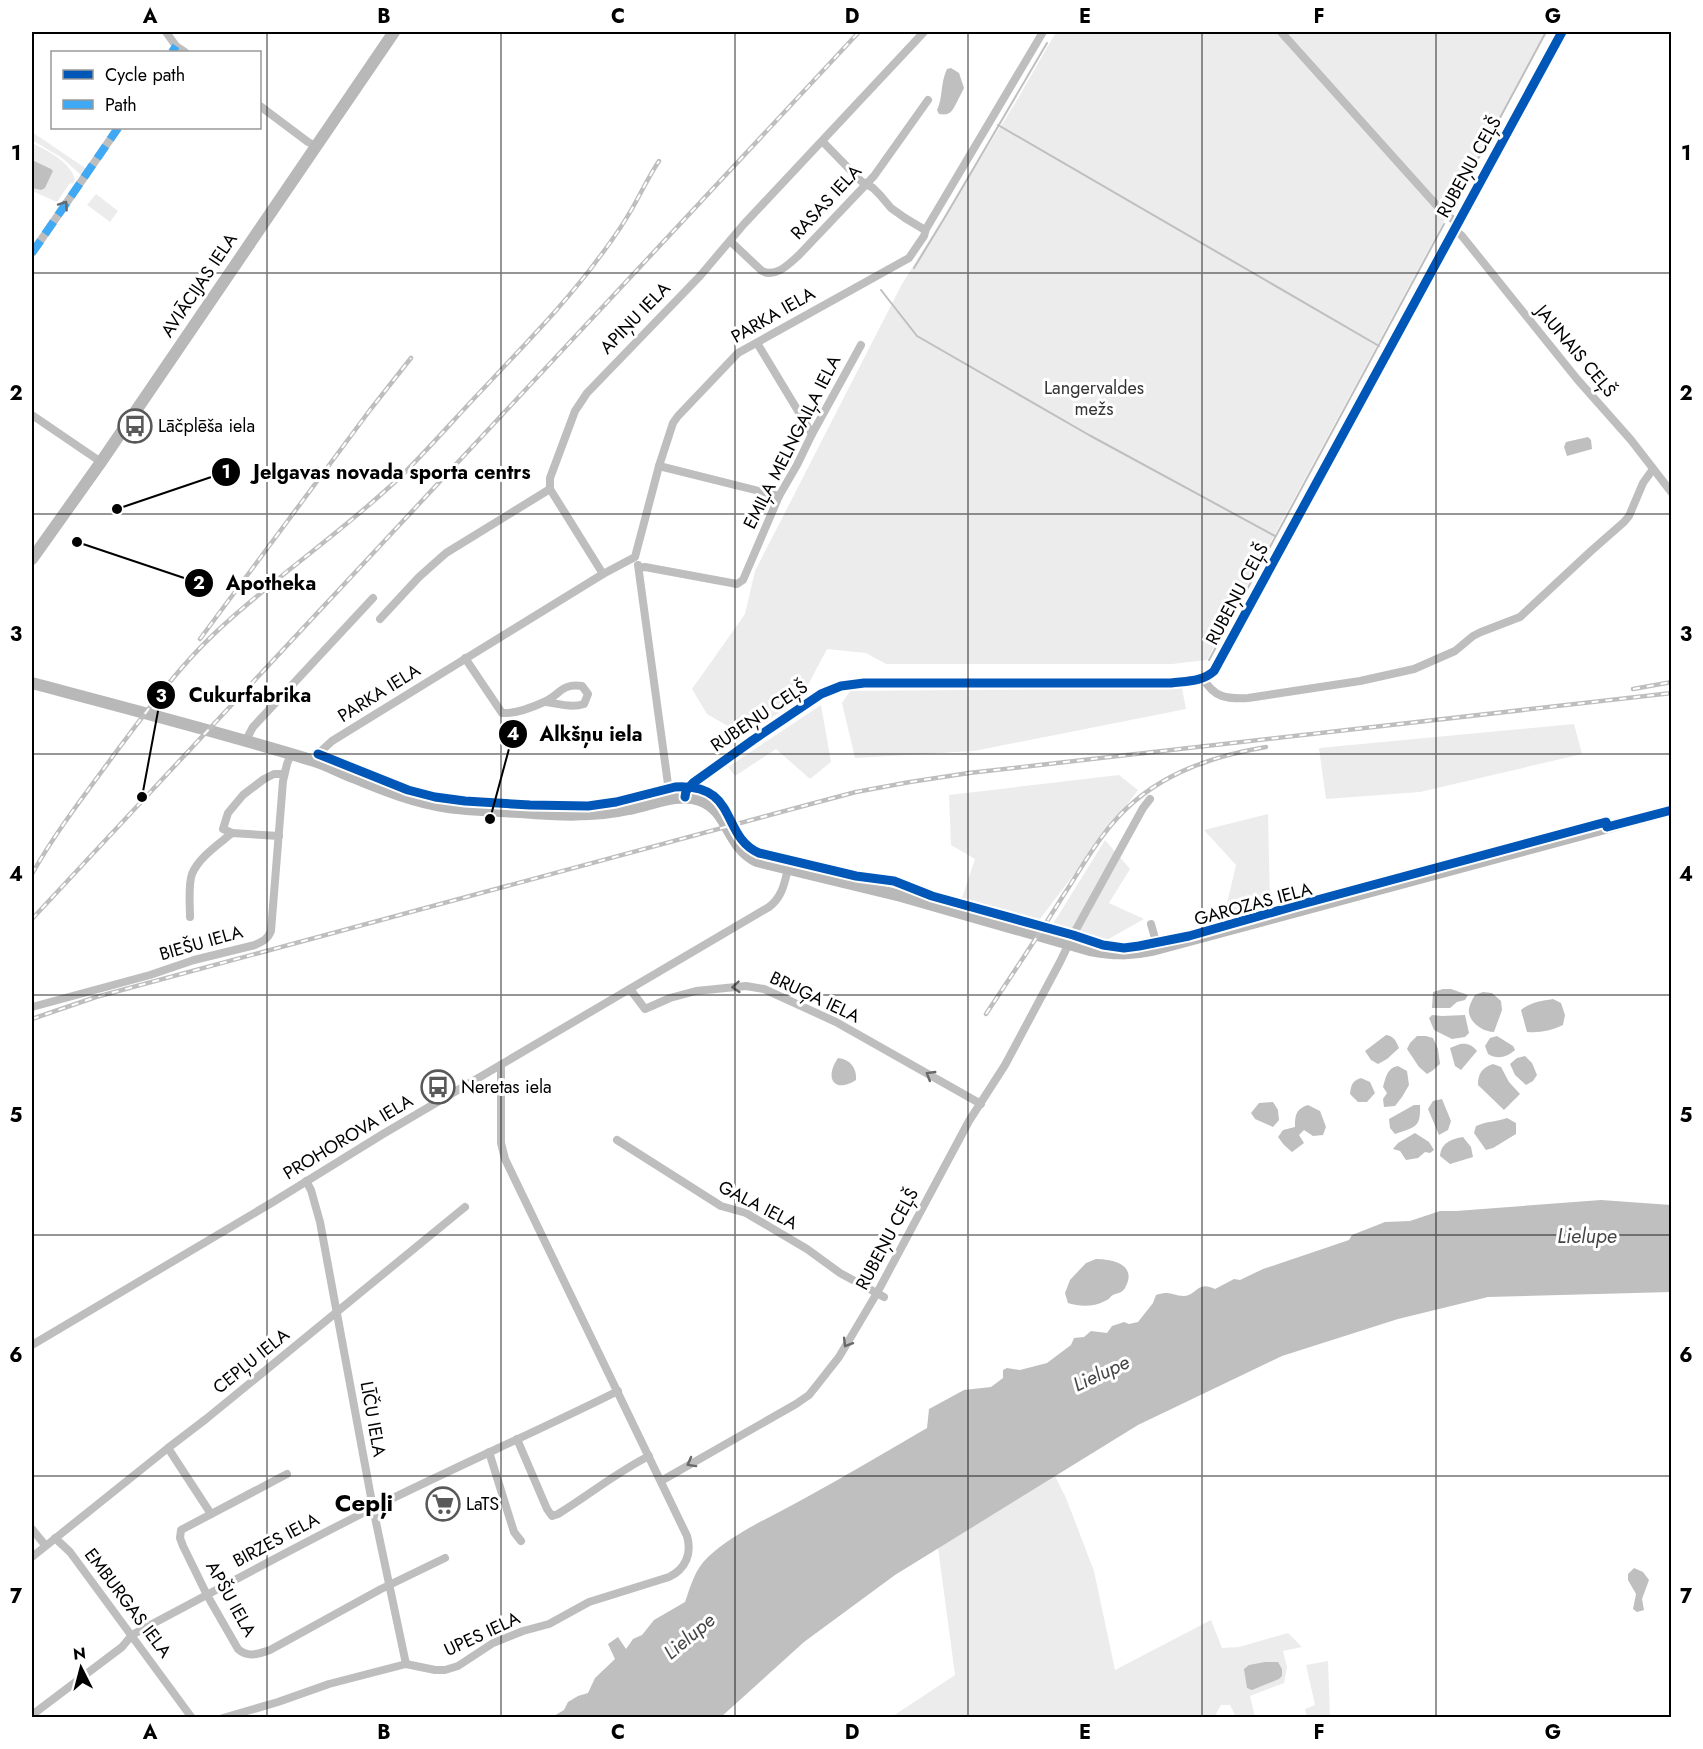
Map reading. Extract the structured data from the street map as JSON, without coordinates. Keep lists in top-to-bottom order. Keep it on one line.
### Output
{"streets":{"main road":["AVIĀCIJAS IELA","GAROZAS IELA"],"street":["RUBEŅU CEĻŠ","RASAS IELA","PARKA IELA","APIŅU IELA","JAUNAIS CEĻŠ","EMIĻA MELNGAIĻA IELA","BIEŠU IELA","BRUĢA IELA","PROHOROVA IELA","GALA IELA","CEPĻU IELA","LĪČU IELA","BIRZES IELA","APŠU IELA","EMBURGAS IELA","UPES IELA"]},"crossings":[["RUBEŅU CEĻŠ","JAUNAIS CEĻŠ"],["RUBEŅU CEĻŠ","GAROZAS IELA"],["RUBEŅU CEĻŠ","BRUĢA IELA"],["RUBEŅU CEĻŠ","GALA IELA"],["RUBEŅU CEĻŠ","UPES IELA"],["RASAS IELA","APIŅU IELA"],["PARKA IELA","GAROZAS IELA"],["GAROZAS IELA","BIEŠU IELA"],["GAROZAS IELA","PROHOROVA IELA"],["BRUĢA IELA","PROHOROVA IELA"],["PROHOROVA IELA","LĪČU IELA"],["CEPĻU IELA","LĪČU IELA"],["CEPĻU IELA","EMBURGAS IELA"],["LĪČU IELA","BIRZES IELA"],["LĪČU IELA","APŠU IELA"],["LĪČU IELA","UPES IELA"],["BIRZES IELA","APŠU IELA"],["BIRZES IELA","EMBURGAS IELA"]],"one_way":["BRUĢA IELA"],"districts":["Cepļi"],"water":["Lielupe"],"parks":["Langervaldes mežs"],"places":{"bus stop":["Lāčplēša iela","Neretas iela"],"other":["Jelgavas novada sporta centrs","Apotheka","Cukurfabrika","Alkšņu iela"],"supermarket":["LaTS"]},"legend":["Cycle path","Path"],"north":"top","grid":{"columns":["A","B","C","D","E","F","G"],"rows":["1","2","3","4","5","6","7"]}}
